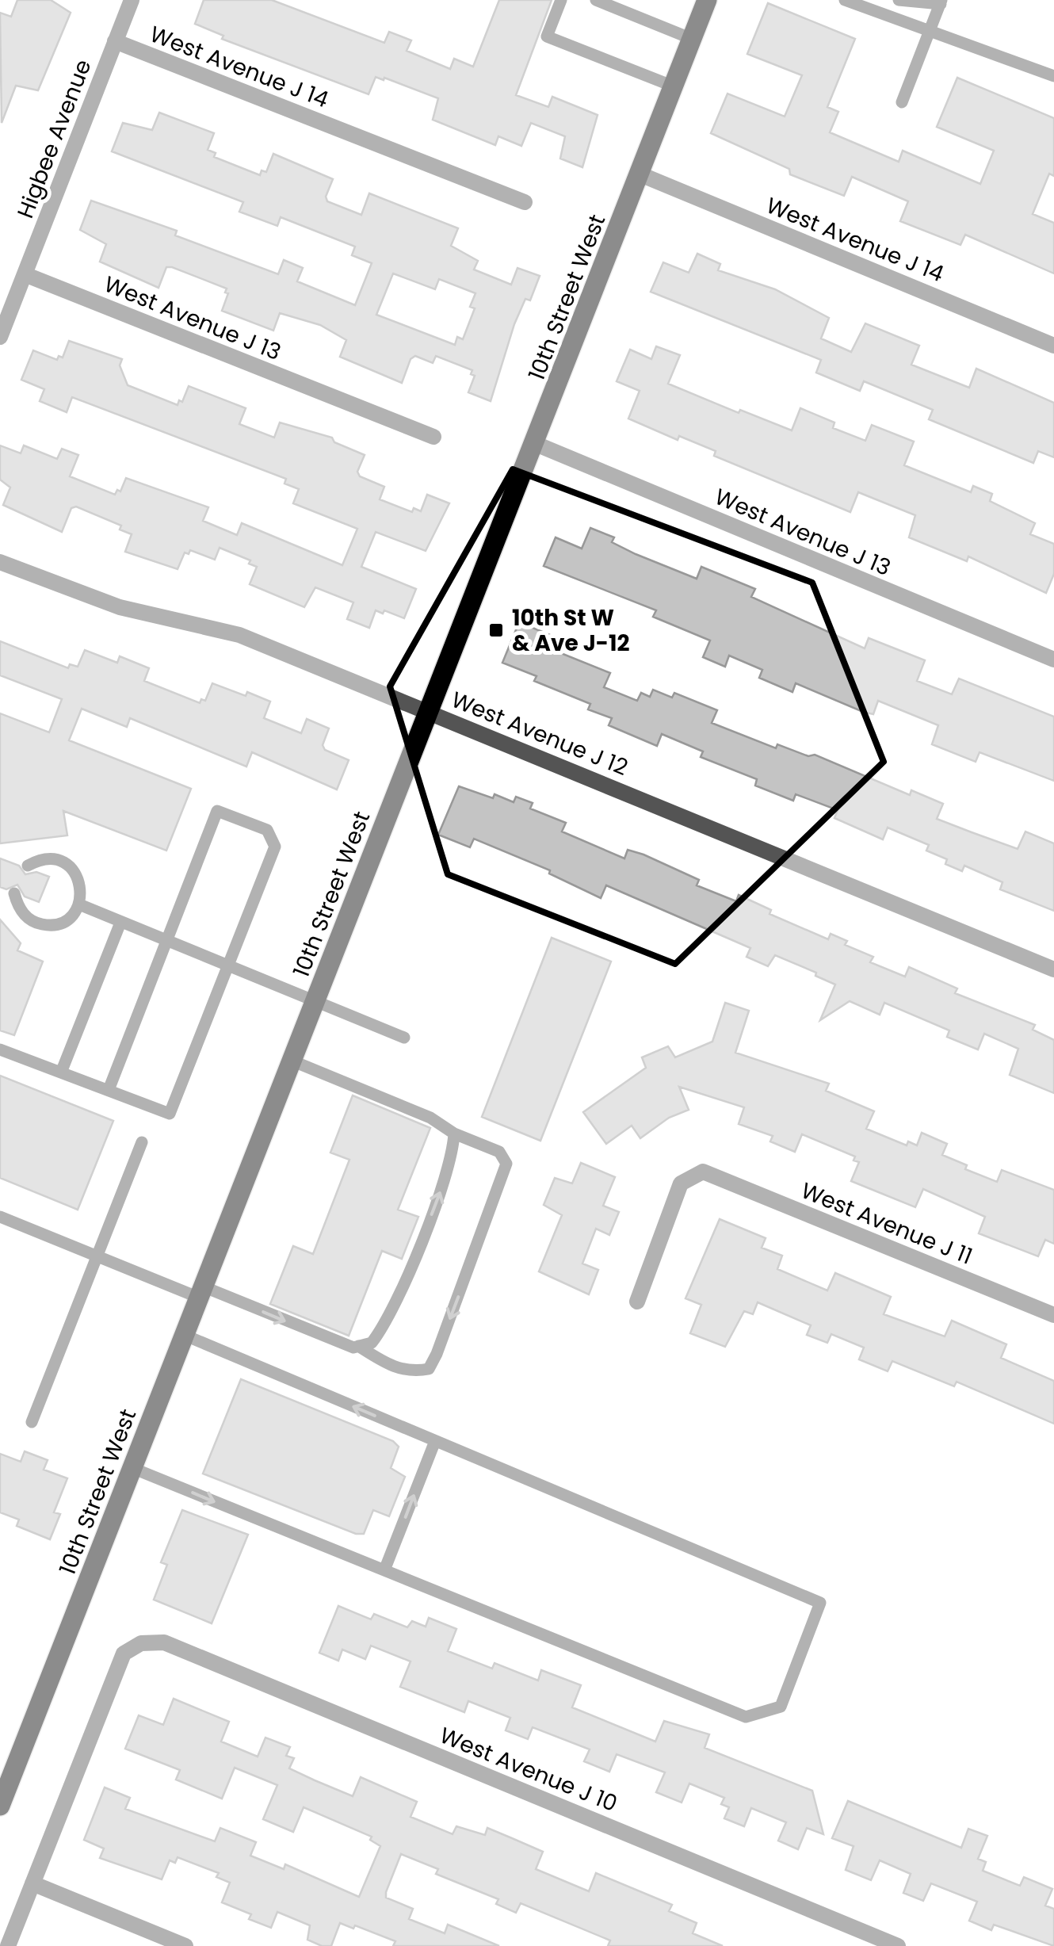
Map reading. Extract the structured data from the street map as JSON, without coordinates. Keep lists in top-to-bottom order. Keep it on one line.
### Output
{"streets":{"main road":["10th Street West"],"street":["West Avenue J 14","Higbee Avenue","West Avenue J 13","West Avenue J 12","West Avenue J 11","West Avenue J 10"]},"crossings":[["West Avenue J 14","Higbee Avenue"],["West Avenue J 14","10th Street West"],["Higbee Avenue","West Avenue J 13"],["10th Street West","West Avenue J 13"],["10th Street West","West Avenue J 12"]],"places":{"transit":["10th St W & Ave J-12"]}}
